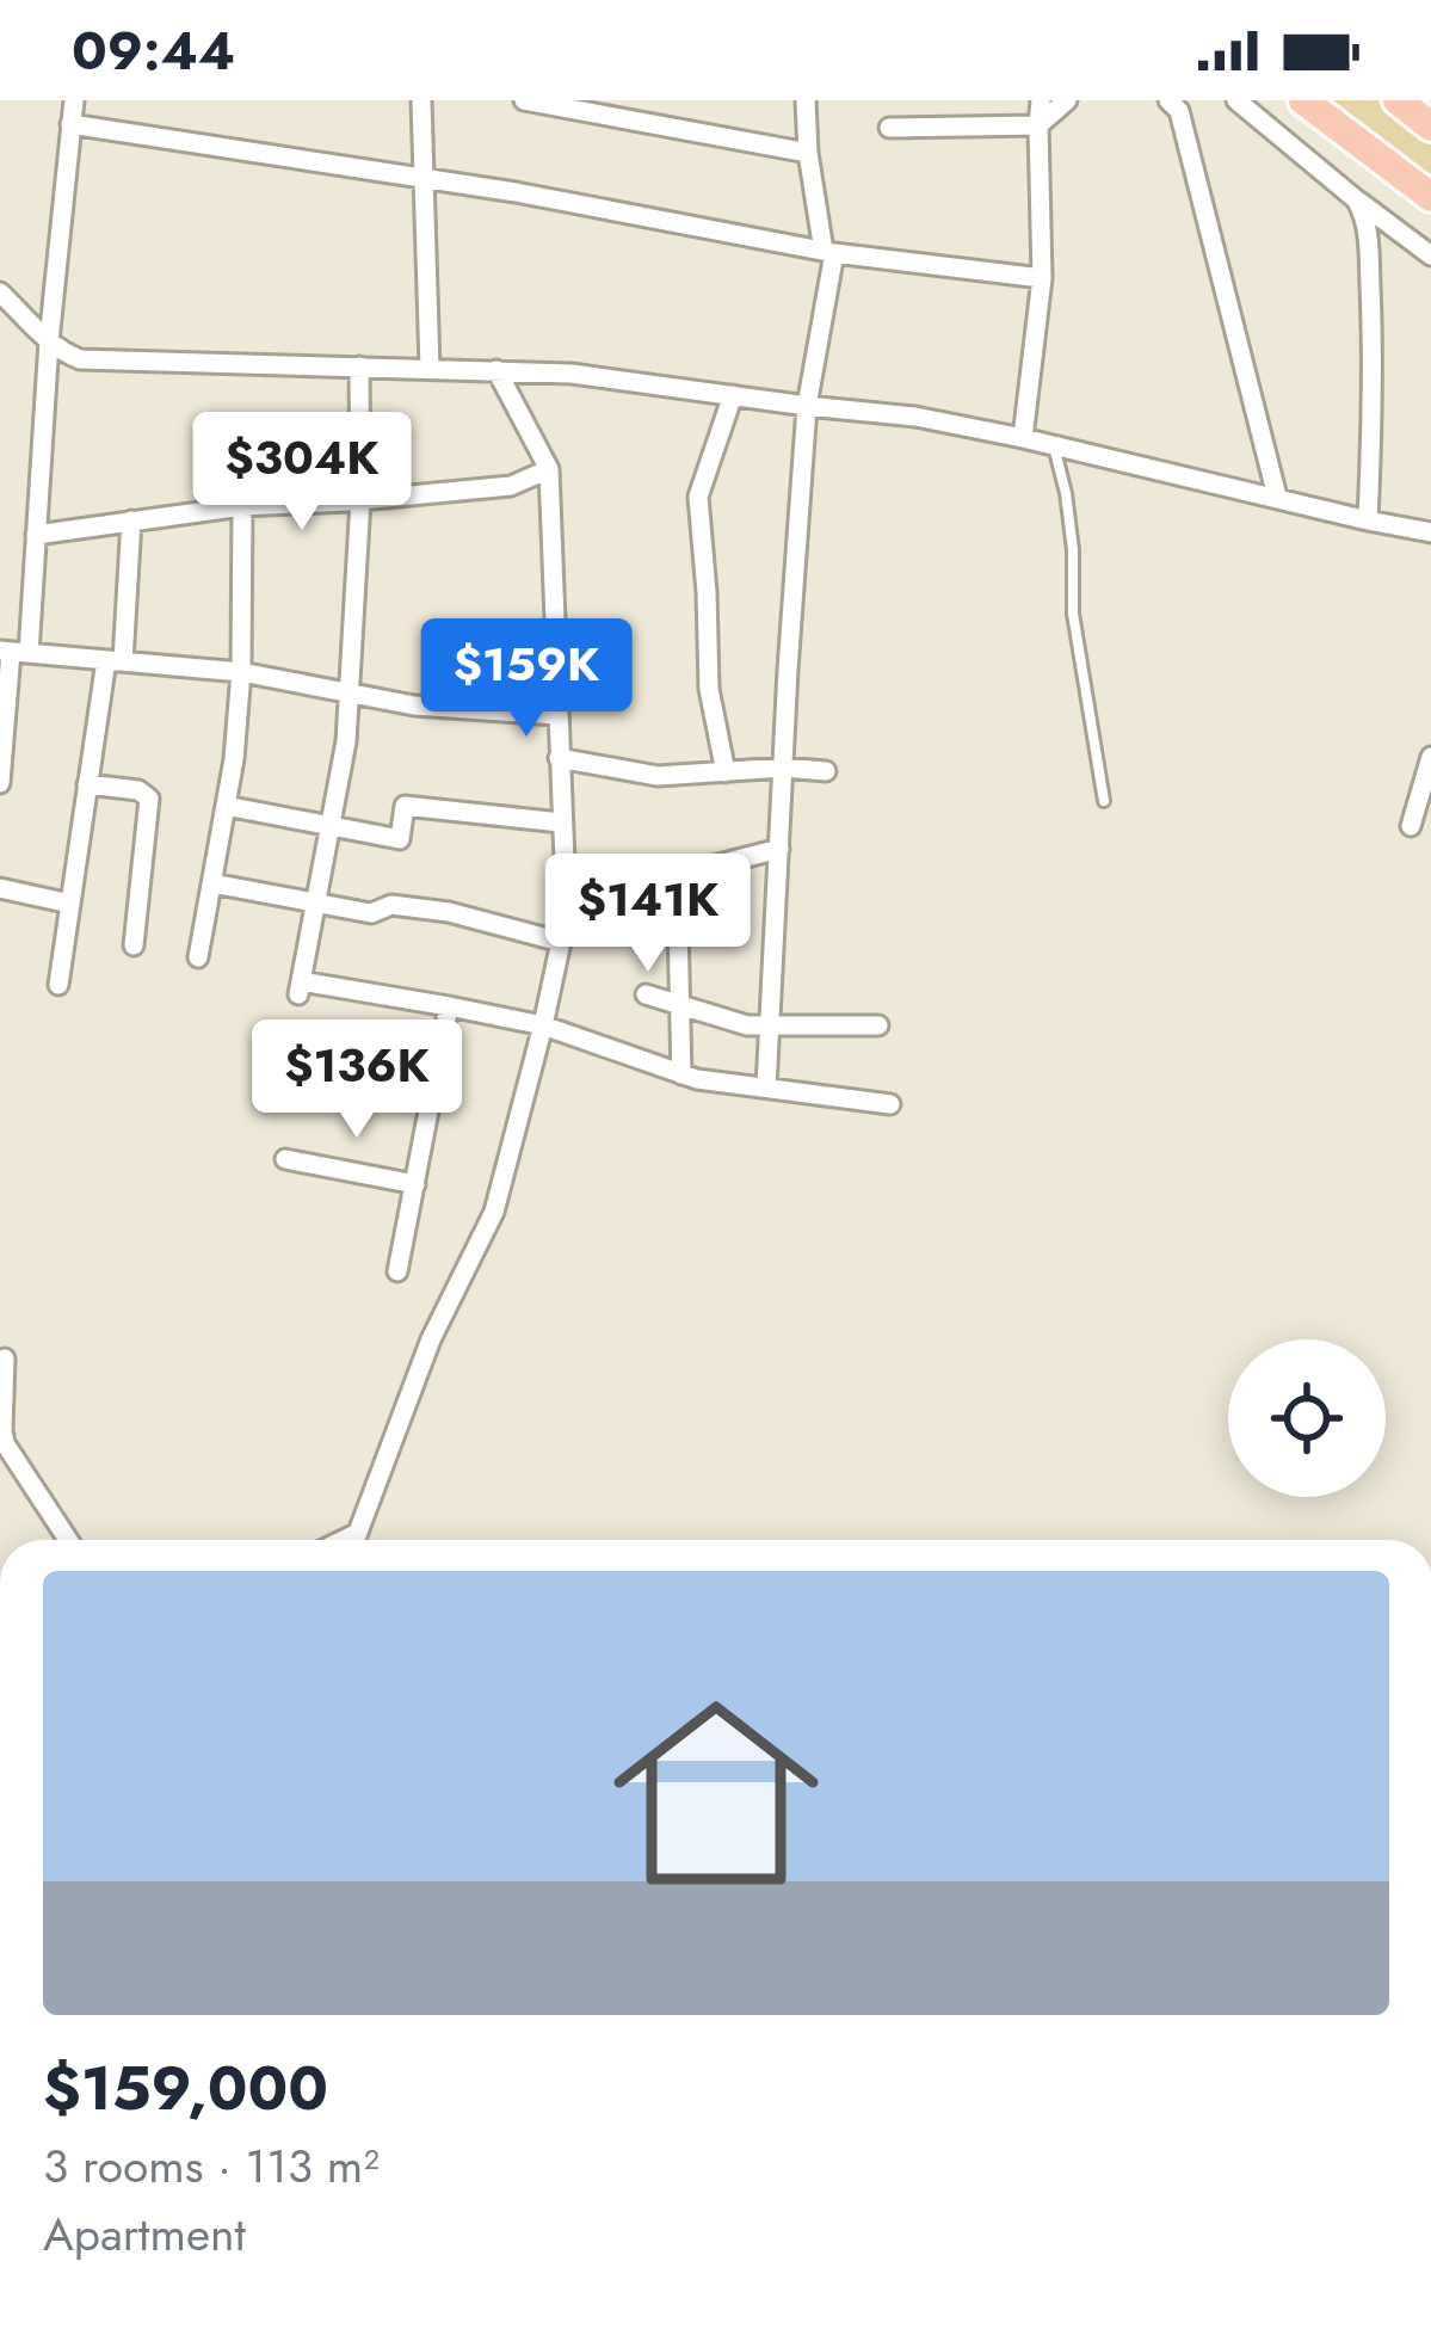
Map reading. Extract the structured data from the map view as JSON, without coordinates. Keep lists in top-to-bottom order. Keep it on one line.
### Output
{"page":{"status":"09:44","price":["$304K","$159K","$141K","$136K"],"list":[{"name":"$159,000","note":"3 rooms · 113 m² · Apartment"}]}}
